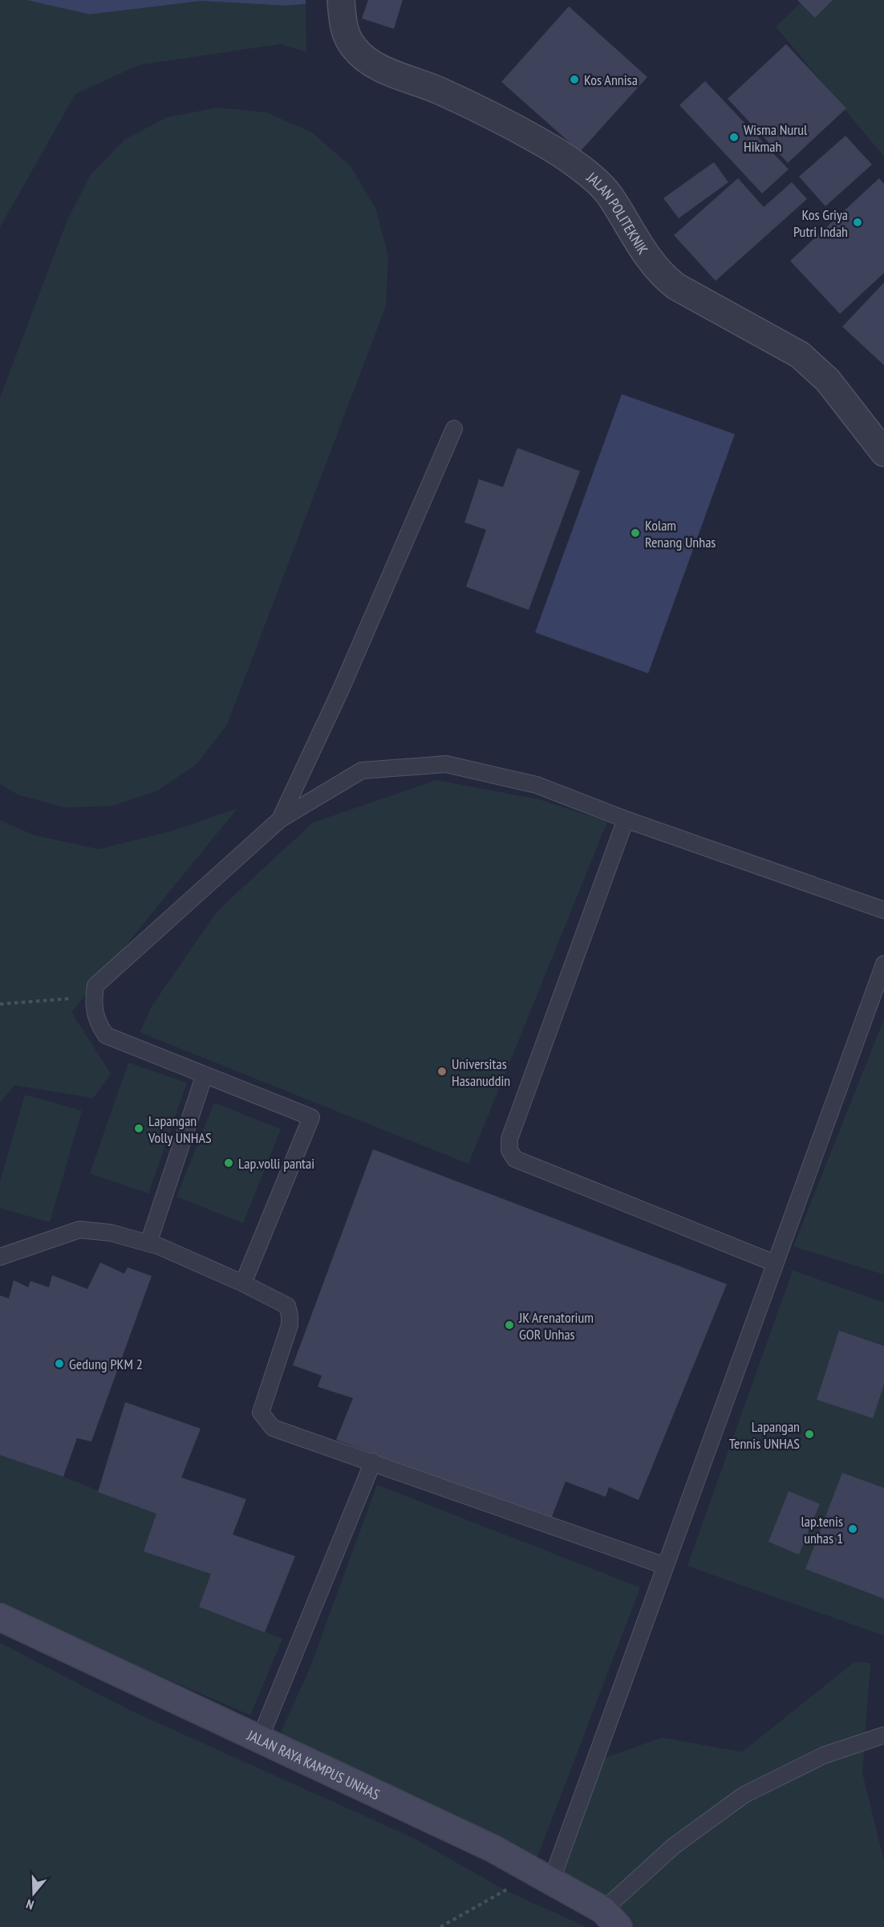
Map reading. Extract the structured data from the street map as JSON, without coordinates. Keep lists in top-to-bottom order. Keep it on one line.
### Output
{"streets":{"street":["JALAN POLITEKNIK","JALAN RAYA KAMPUS UNHAS"]},"places":["Kos Annisa","Wisma Nurul Hikmah","Kos Griya Putri Indah","Kolam Renang Unhas","Universitas Hasanuddin","Lapangan Volly UNHAS","Lap.volli pantai","JK Arenatorium GOR Unhas","Gedung PKM 2","Lapangan Tennis UNHAS","lap.tenis unhas 1"],"north":"bottom"}
